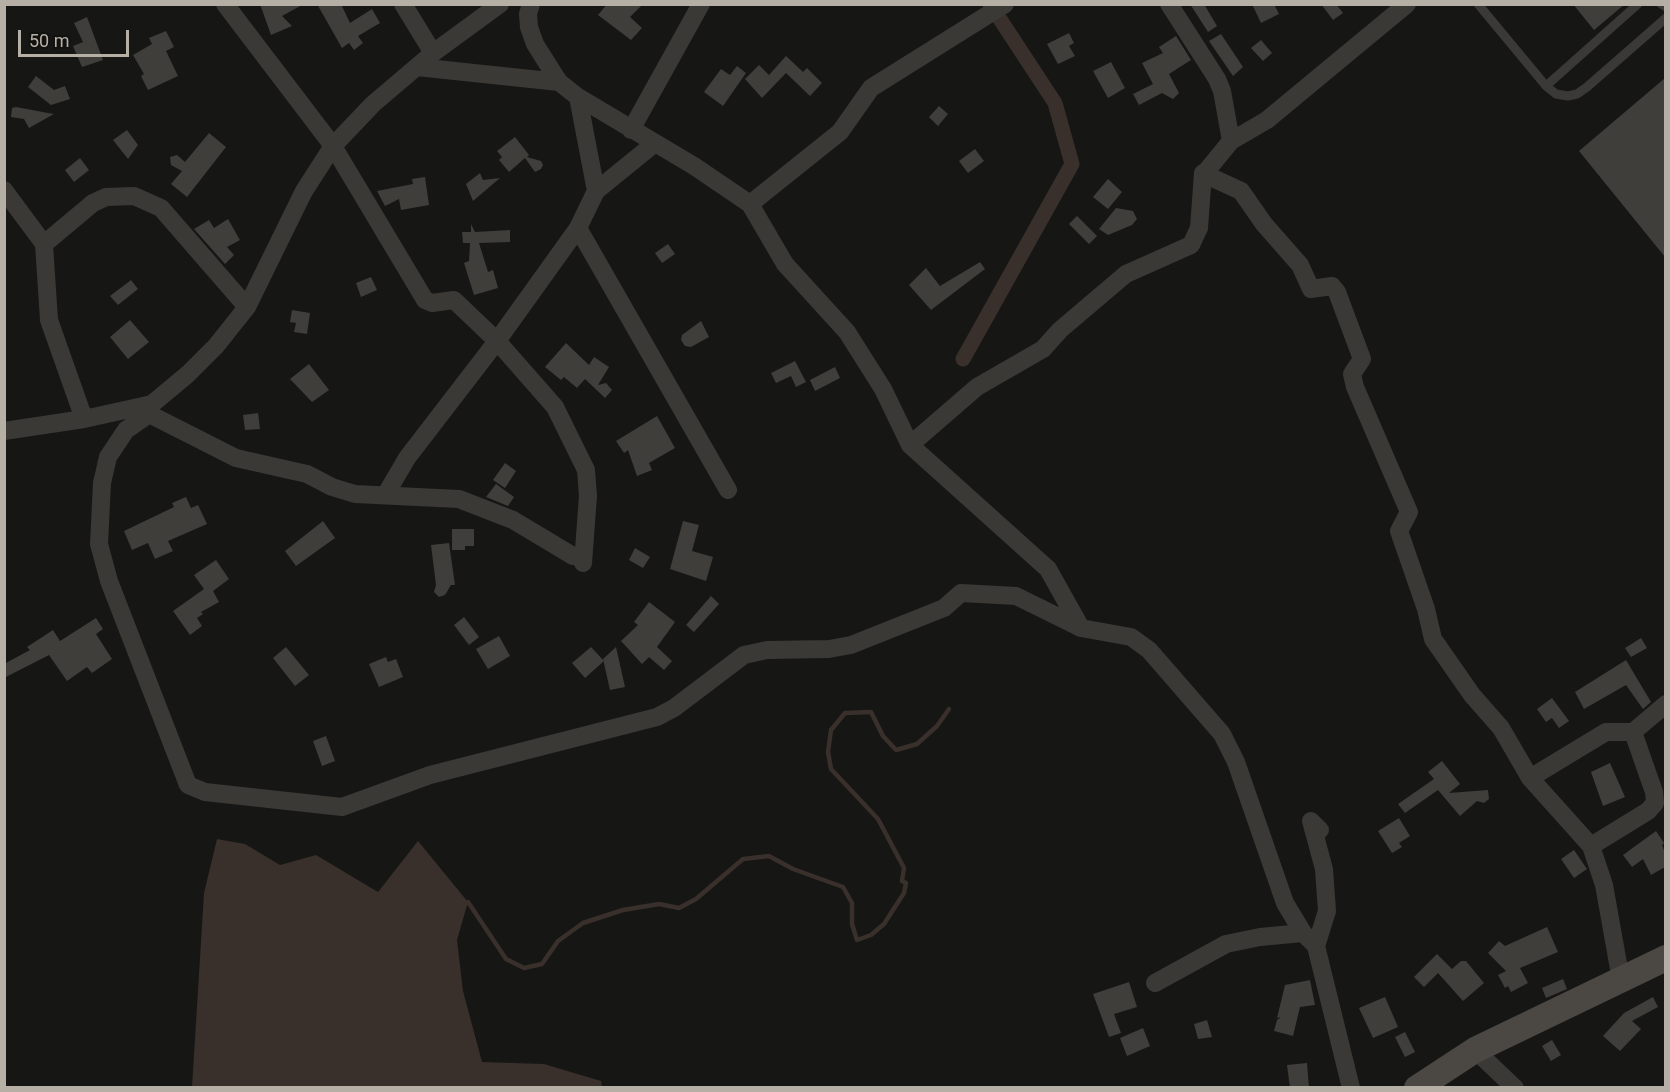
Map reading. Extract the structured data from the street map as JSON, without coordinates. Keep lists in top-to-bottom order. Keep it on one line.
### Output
{"scale_bar":"50 m"}
